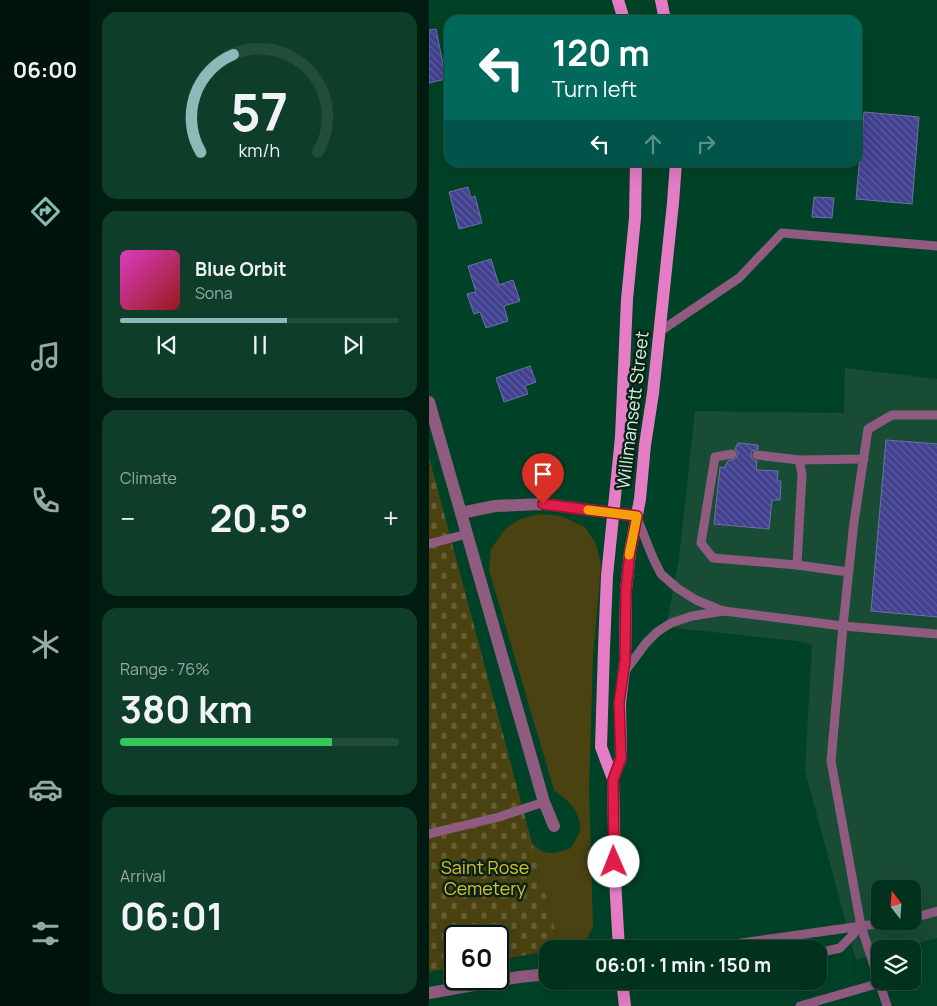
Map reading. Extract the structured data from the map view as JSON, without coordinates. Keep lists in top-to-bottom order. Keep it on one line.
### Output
{"streets":{"main road":["Willimansett Street"]},"parks":["Saint Rose Cemetery"],"north":"top","page":{"tabs":"06:00","turn":["120 m","Turn left"],"song":["Blue Orbit","Sona"],"tile":["Climate",["Range · 76%","380 km"],["Arrival","06:01"]],"heat":["−","20.5°","+"],"limit":"60","trip":"06:01 · 1 min · 150 m","gauge":["57","km/h"]}}
